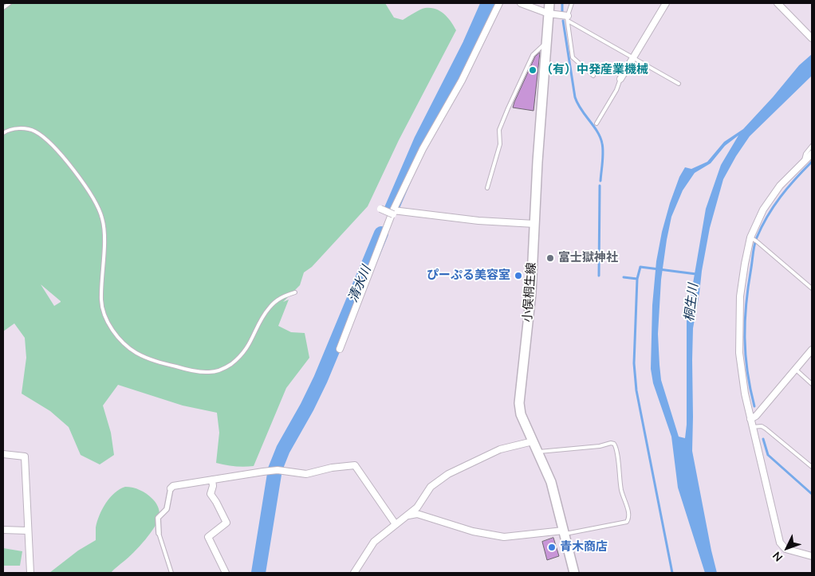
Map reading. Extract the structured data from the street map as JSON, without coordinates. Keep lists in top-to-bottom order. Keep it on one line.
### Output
{"streets":{"main road":["小俣桐生線"]},"water":["清水川","桐生川"],"places":["（有）中発産業機械","富士獄神社","ぴーぷる美容室","青木商店"],"north":"bottom left"}
